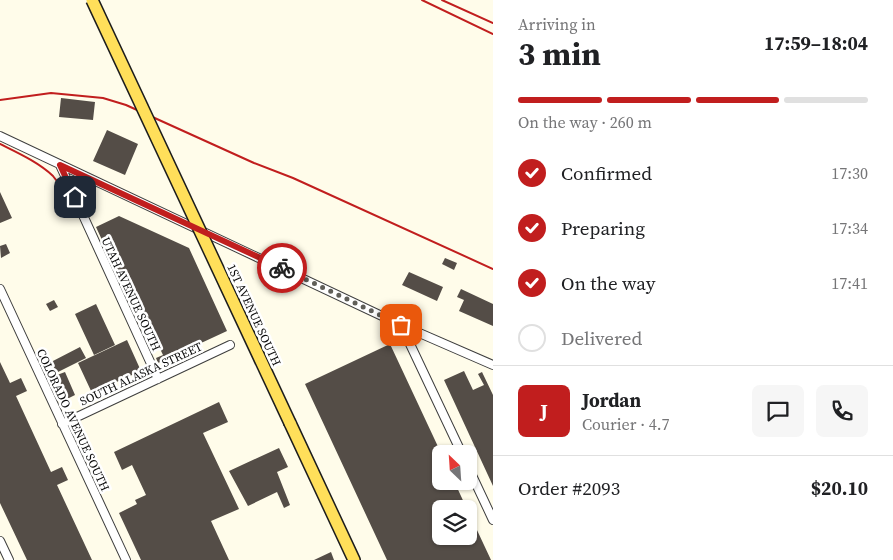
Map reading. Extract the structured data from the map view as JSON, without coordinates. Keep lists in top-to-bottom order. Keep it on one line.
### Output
{"streets":{"main road":["1ST AVENUE SOUTH"],"street":["UTAH AVENUE SOUTH","SOUTH ALASKA STREET","COLORADO AVENUE SOUTH"]},"crossings":[["UTAH AVENUE SOUTH","SOUTH ALASKA STREET"],["SOUTH ALASKA STREET","COLORADO AVENUE SOUTH"]],"north":"top left","page":{"heading":["3 min","Arriving in","17:59–18:04"],"panel":["Jordan","Courier · 4.7","Order #2093","$20.10"],"bar":"On the way · 260 m","list":[["Confirmed","17:30"],["Preparing","17:34"],["On the way","17:41"],"Delivered"],"round":"J"}}
